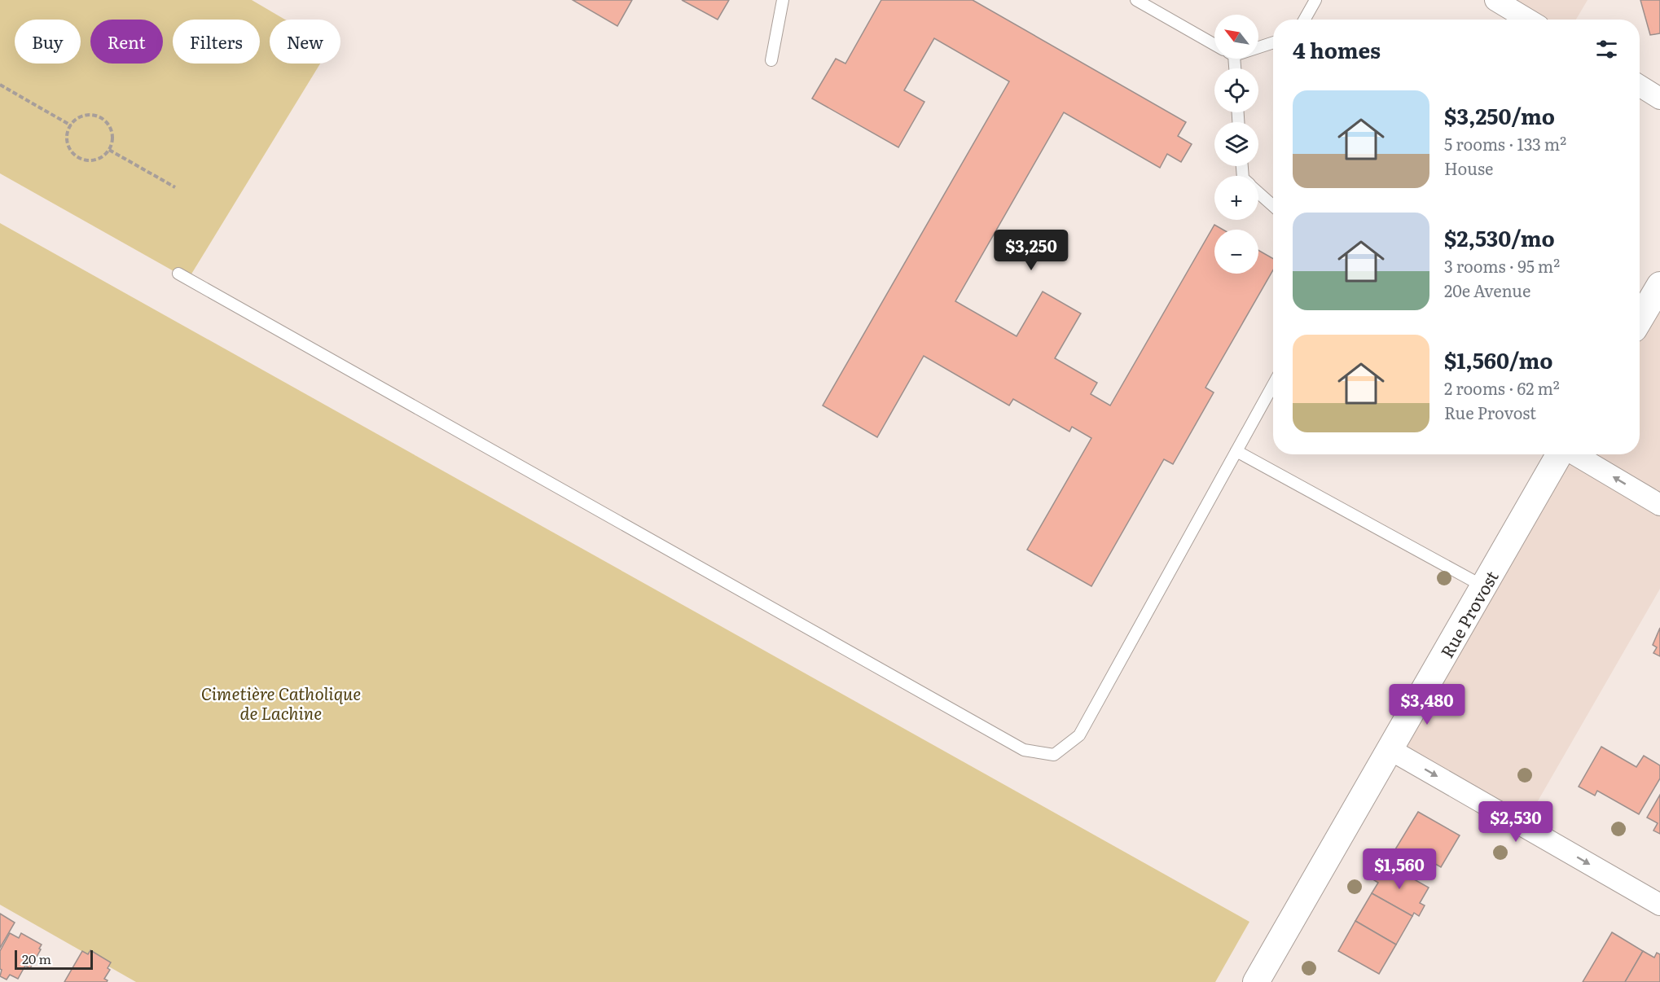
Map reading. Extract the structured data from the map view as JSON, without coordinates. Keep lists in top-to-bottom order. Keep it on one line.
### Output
{"streets":{"street":["Rue Provost"]},"parks":["Cimetière Catholique de Lachine"],"scale_bar":"20 m","north":"top left","page":{"map_buttons":["+","−"],"chip":["Buy","Rent","Filters","New"],"heading":"4 homes","list":[{"name":"$3,250/mo","note":"5 rooms · 133 m² · House"},{"name":"$2,530/mo","note":"3 rooms · 95 m² · 20e Avenue"},{"name":"$1,560/mo","note":"2 rooms · 62 m² · Rue Provost"}],"price":["$3,250","$3,480","$2,530","$1,560"],"scale":"20 m"}}
